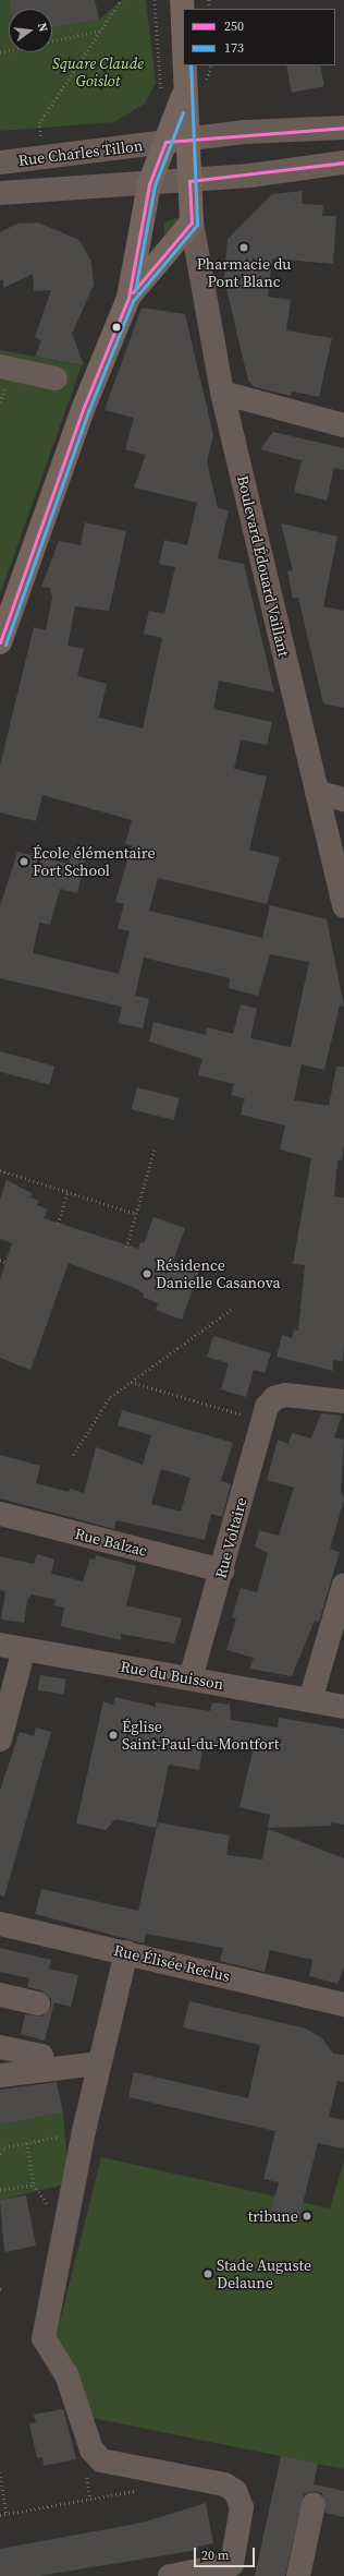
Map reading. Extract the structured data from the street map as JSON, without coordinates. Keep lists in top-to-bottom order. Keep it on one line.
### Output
{"streets":{"street":["Rue Charles Tillon","Boulevard Édouard Vaillant","Rue Voltaire","Rue Balzac","Rue du Buisson","Rue Élisée Reclus"]},"crossings":[["Rue Voltaire","Rue Balzac"],["Rue Voltaire","Rue du Buisson"]],"parks":["Square Claude Goislot"],"places":["Pharmacie du Pont Blanc","École élémentaire Fort School","Résidence Danielle Casanova","Église Saint-Paul-du-Montfort","tribune","Stade Auguste Delaune"],"lines":["transit line 173","transit line 250"],"legend":["250","173"],"scale_bar":"20 m","north":"right"}
